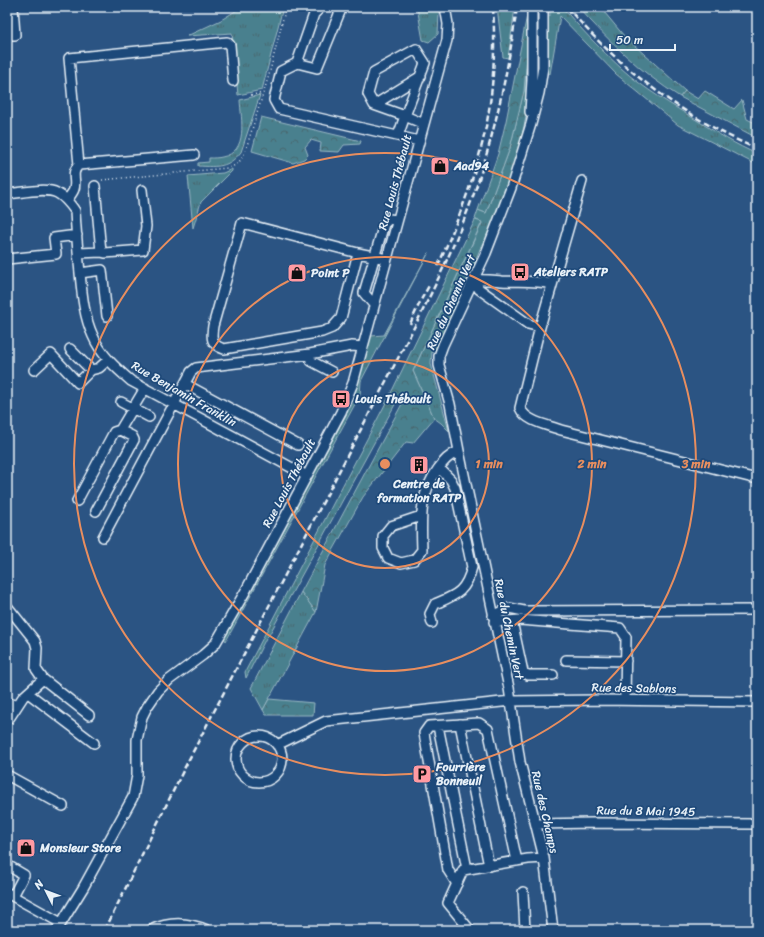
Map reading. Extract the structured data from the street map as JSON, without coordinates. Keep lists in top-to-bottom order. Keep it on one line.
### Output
{"streets":{"street":["Rue Louis Thébault","Rue du Chemin Vert","Rue Benjamin Franklin","Rue des Sablons","Rue du 8 Mai 1945","Rue des Champs"]},"crossings":[["Rue Louis Thébault","Rue Benjamin Franklin"],["Rue du Chemin Vert","Rue des Sablons"],["Rue du Chemin Vert","Rue des Champs"],["Rue des Sablons","Rue des Champs"],["Rue du 8 Mai 1945","Rue des Champs"]],"places":{"shop":["Aad94","Point P","Monsieur Store"],"bus stop":["Ateliers RATP","Louis Thébault"],"building":["Centre de formation RATP"],"parking":["Fourrière Bonneuil"]},"scale_bar":"50 m","north":"top left","rings":["1 min","2 min","3 min"]}
